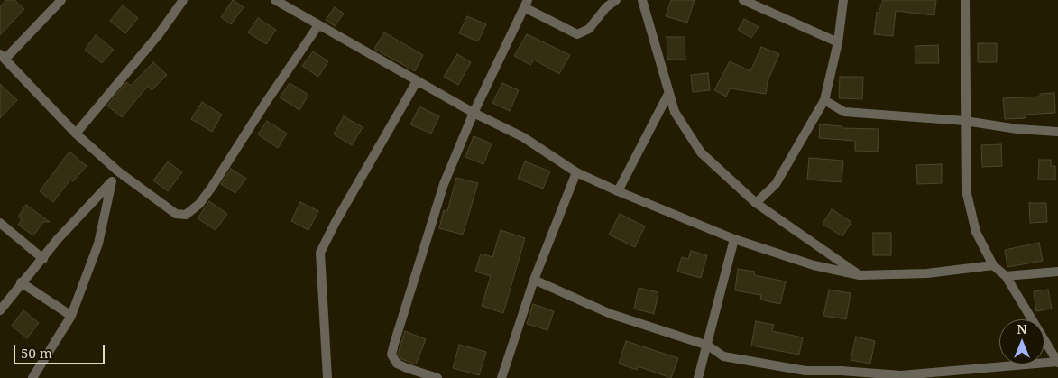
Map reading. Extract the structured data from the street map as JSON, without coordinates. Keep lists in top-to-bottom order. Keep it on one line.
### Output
{"scale_bar":"50 m","north":"top"}
